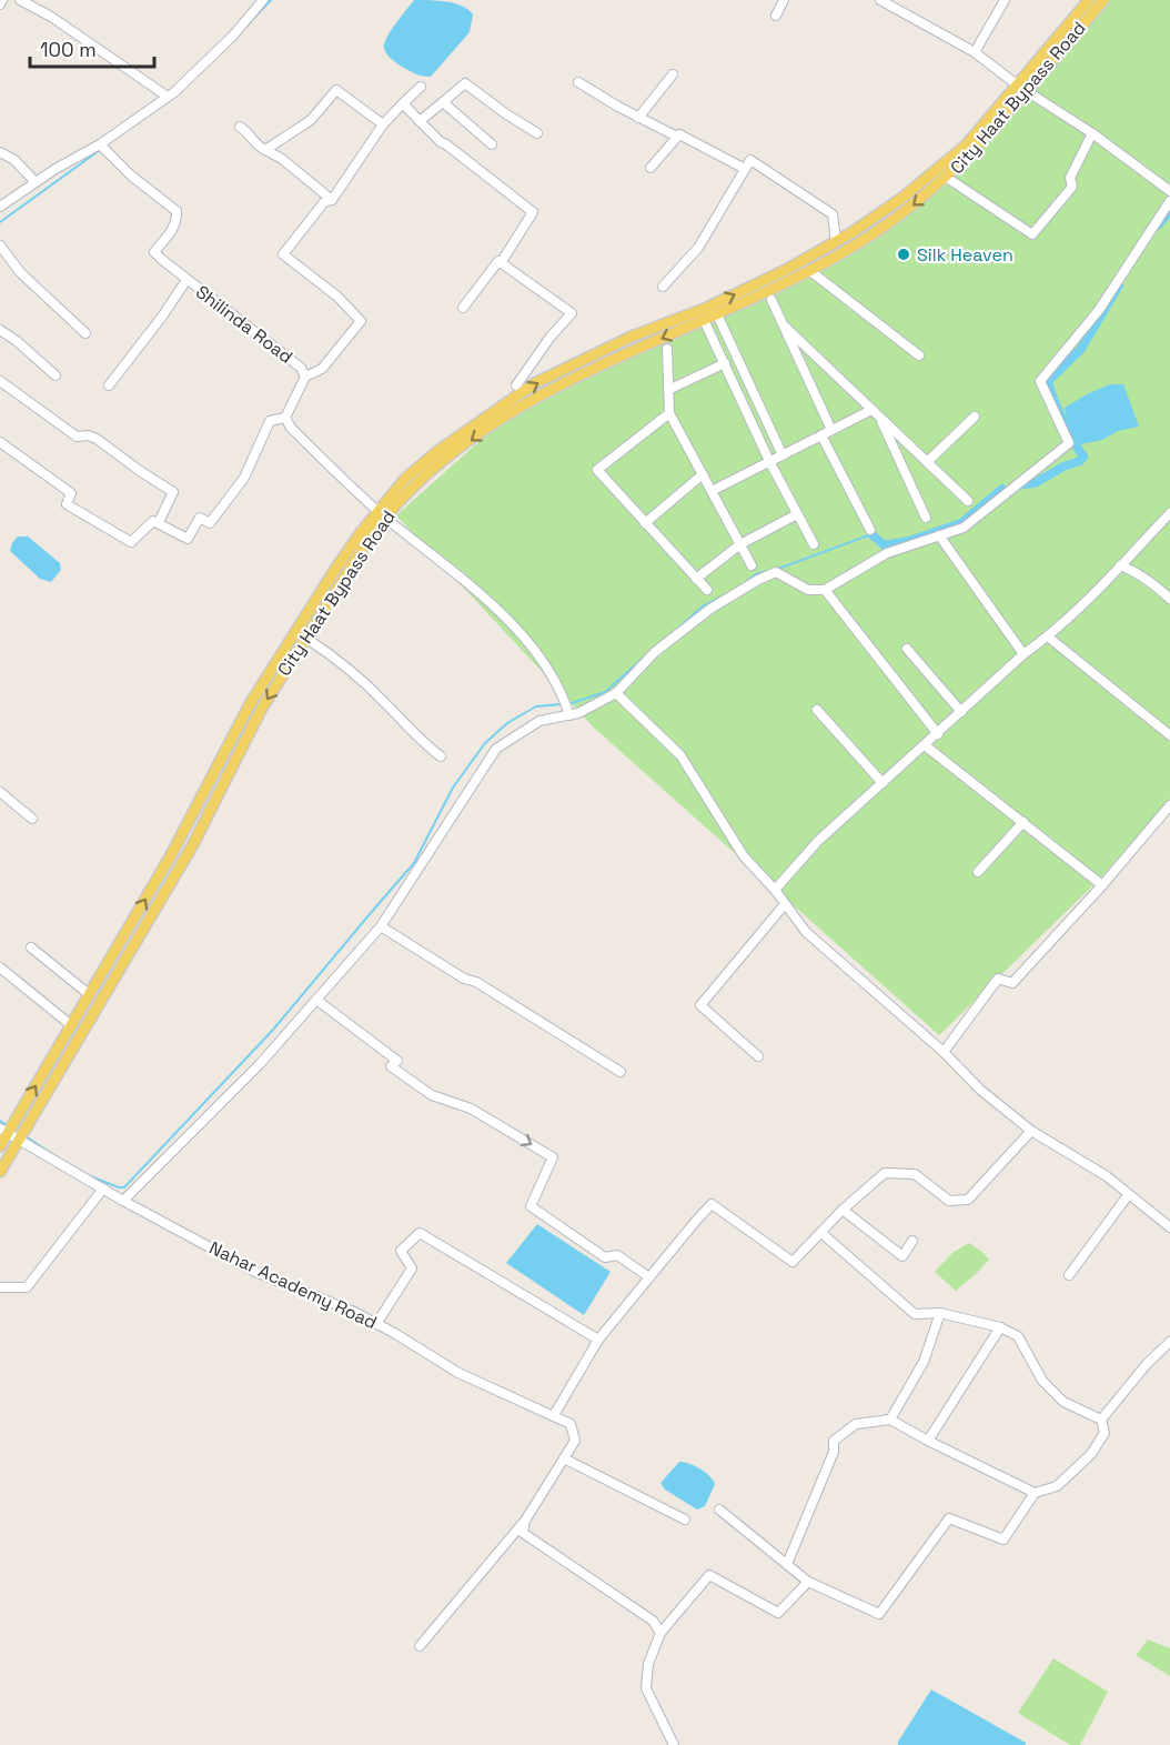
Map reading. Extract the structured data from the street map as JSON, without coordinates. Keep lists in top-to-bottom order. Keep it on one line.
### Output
{"streets":{"main road":["City Haat Bypass Road"],"street":["Shilinda Road","Nahar Academy Road"]},"crossings":[["City Haat Bypass Road","Nahar Academy Road"]],"places":["Silk Heaven"],"scale_bar":"100 m"}
